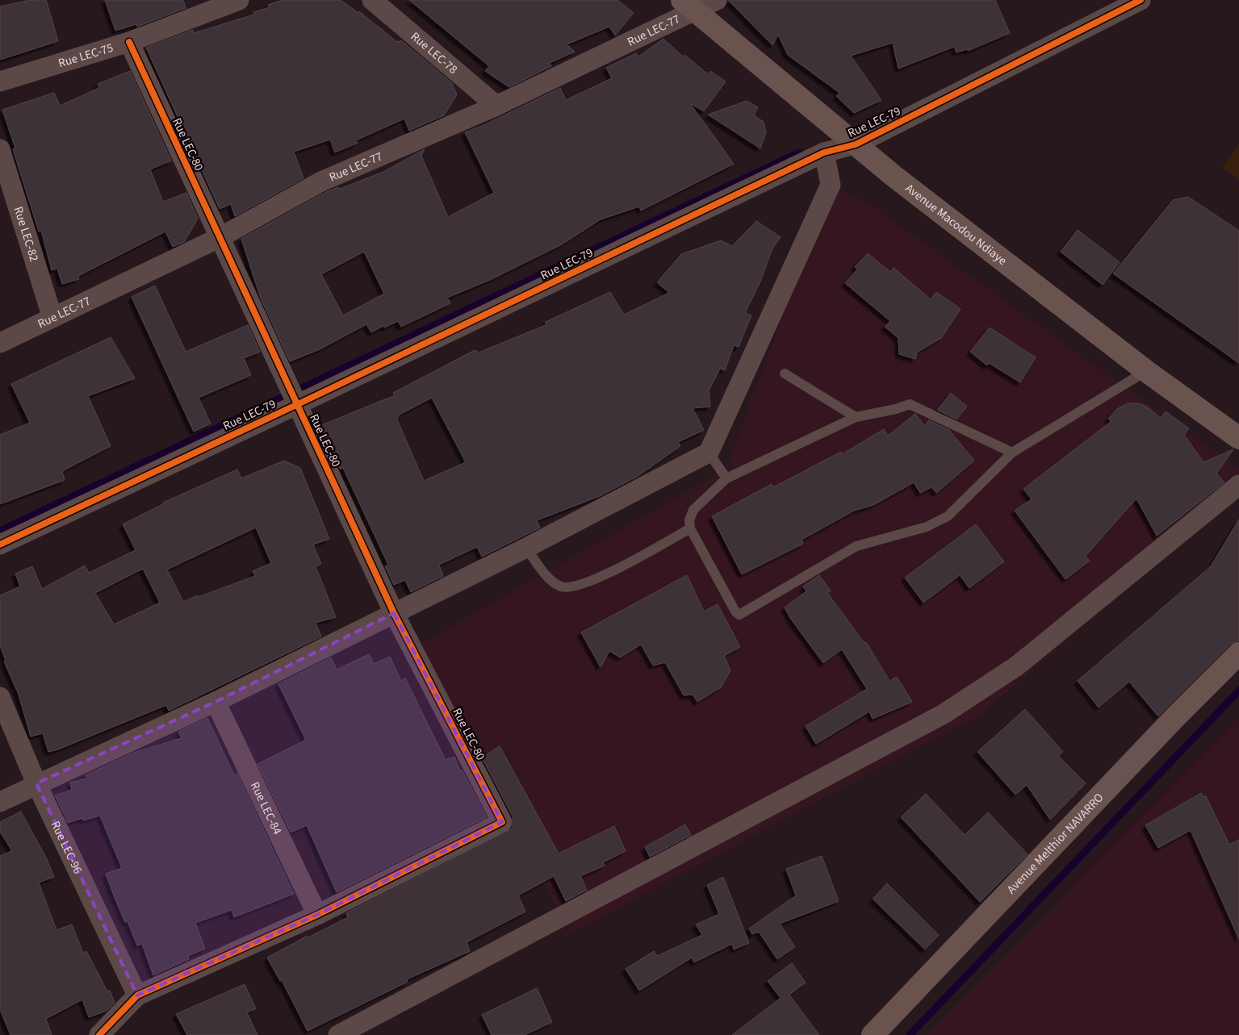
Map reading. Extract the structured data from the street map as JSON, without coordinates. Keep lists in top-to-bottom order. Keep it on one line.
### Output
{"streets":{"street":["Rue LEC-77","Rue LEC-78","Rue LEC-75","Rue LEC-79","Rue LEC-80","Avenue Macodou Ndiaye","Rue LEC-82","Rue LEC-84","Avenue Melthior NAVARRO","Rue LEC-96"]},"crossings":[["Rue LEC-77","Rue LEC-78"],["Rue LEC-77","Rue LEC-80"],["Rue LEC-77","Avenue Macodou Ndiaye"],["Rue LEC-77","Rue LEC-82"],["Rue LEC-75","Rue LEC-80"],["Rue LEC-79","Rue LEC-80"],["Rue LEC-79","Avenue Macodou Ndiaye"],["Rue LEC-80","Rue LEC-84"]]}
